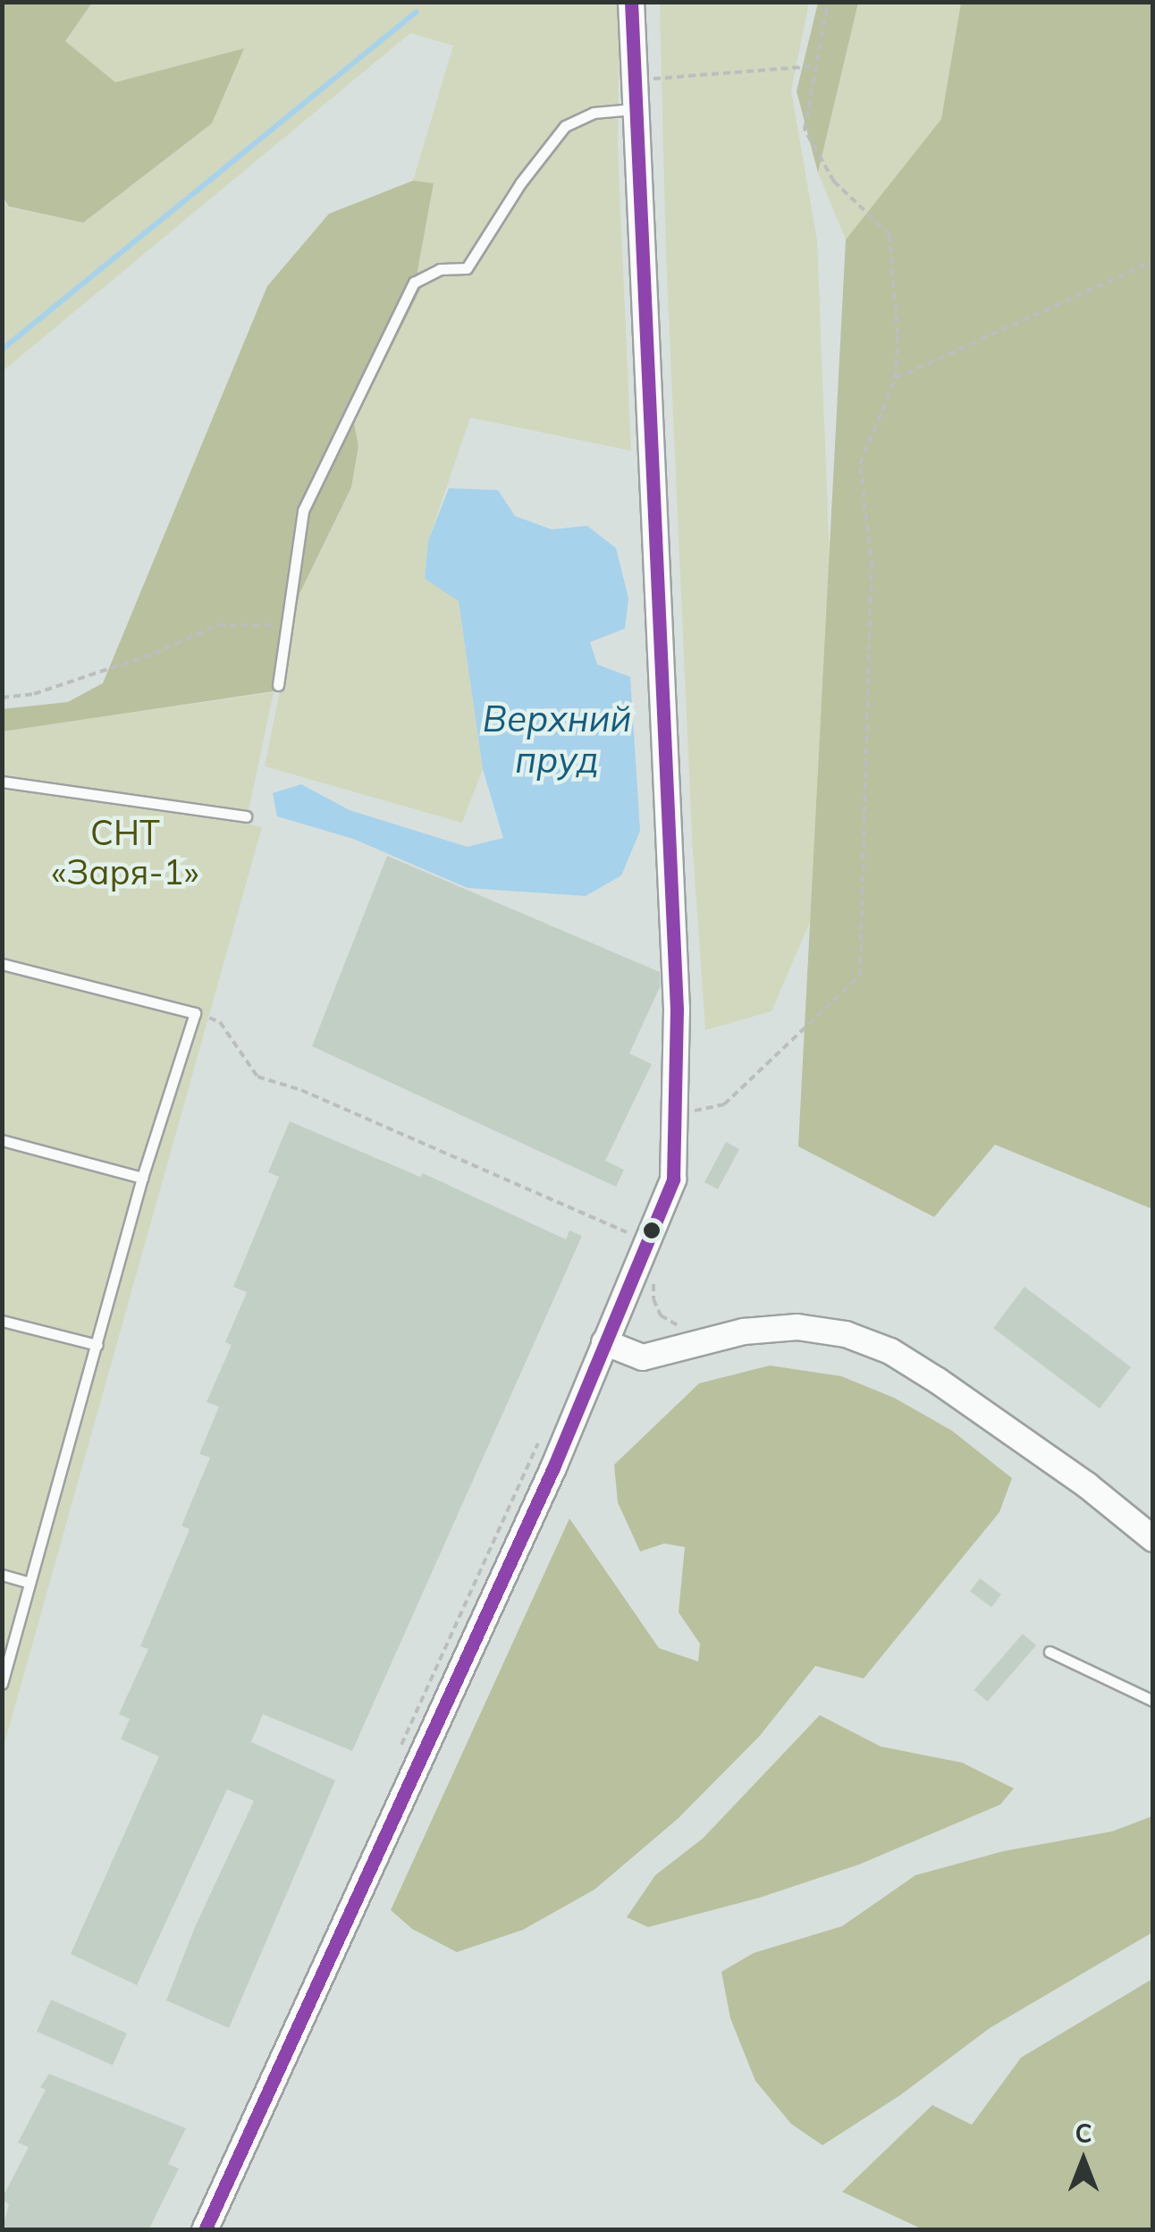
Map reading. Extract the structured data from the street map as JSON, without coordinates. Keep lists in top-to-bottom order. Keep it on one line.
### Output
{"water":["Верхний пруд"],"parks":["СНТ «Заря-1»"],"north":"top"}
